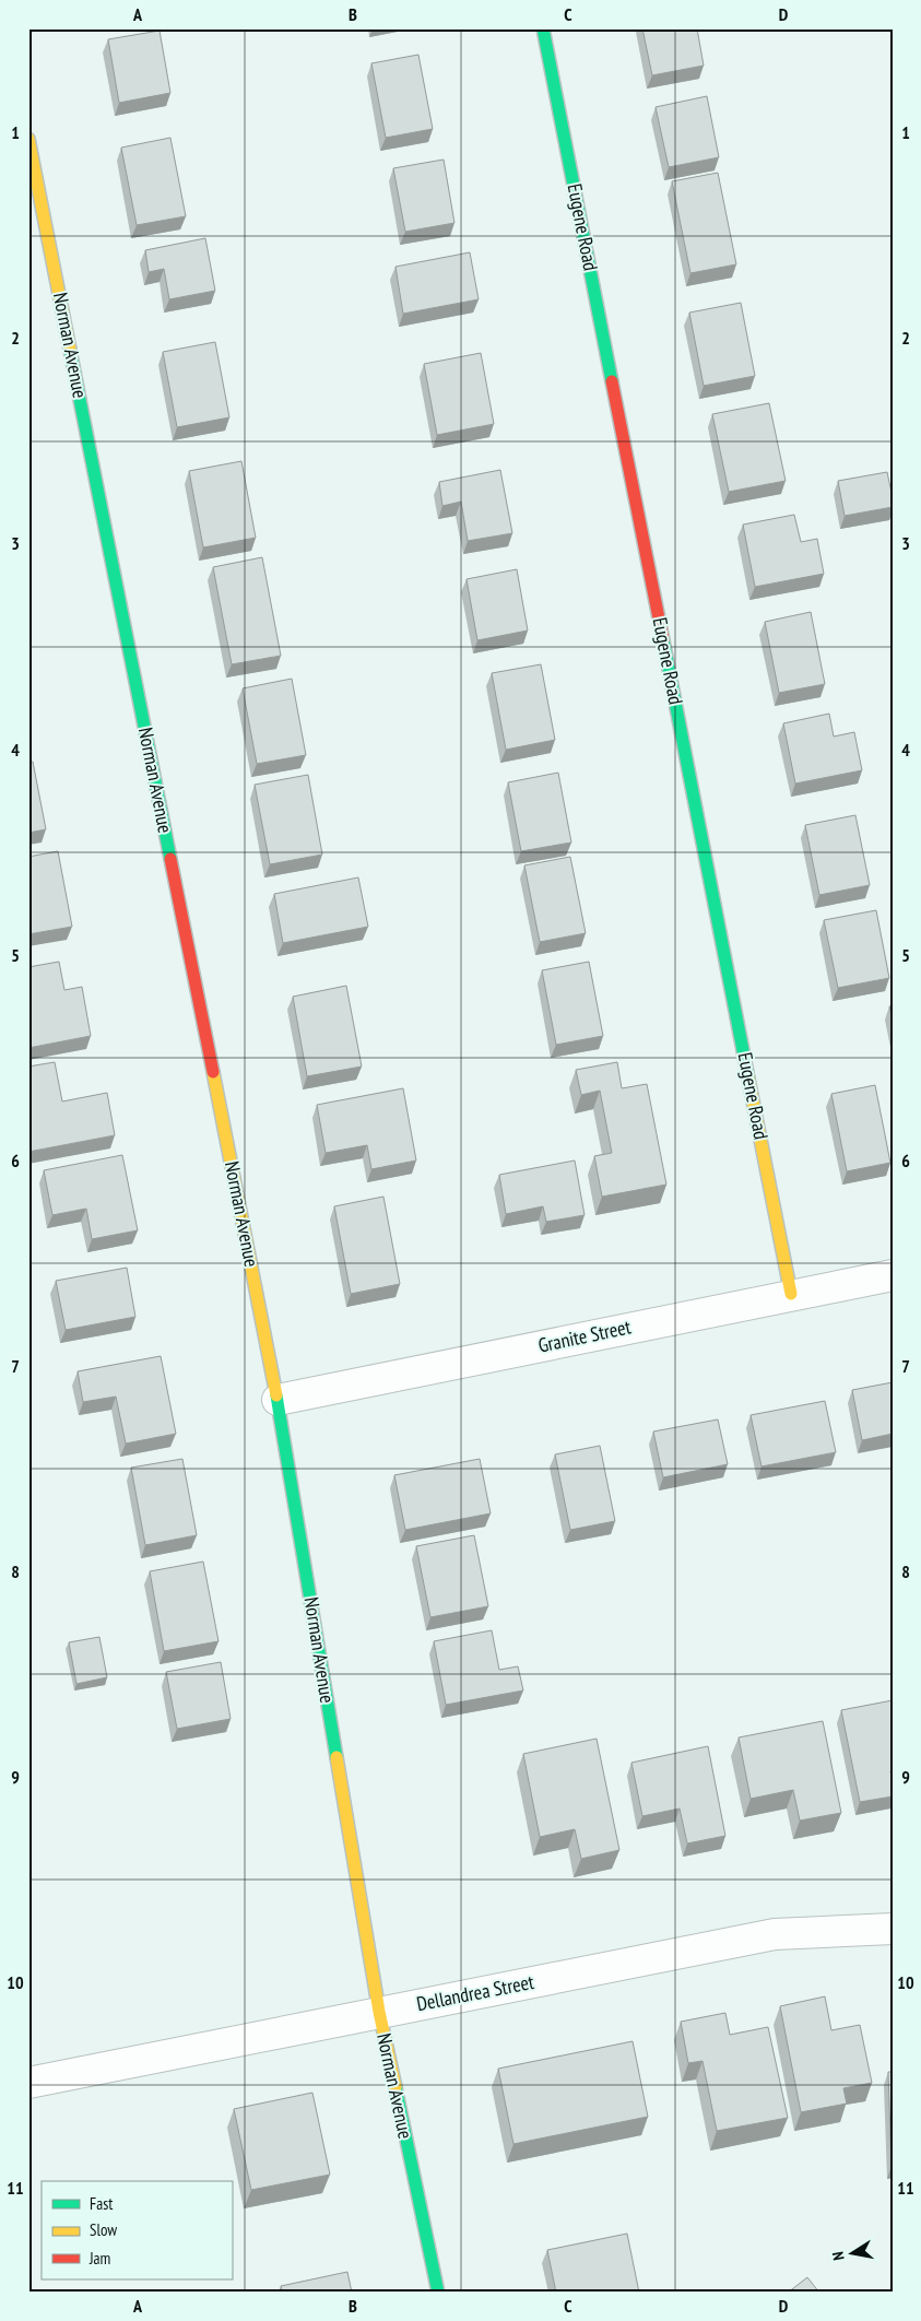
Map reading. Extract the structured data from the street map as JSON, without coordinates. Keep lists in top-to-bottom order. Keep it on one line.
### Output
{"streets":{"street":["Eugene Road","Norman Avenue","Granite Street","Dellandrea Street"]},"crossings":[["Eugene Road","Granite Street"],["Norman Avenue","Granite Street"],["Norman Avenue","Dellandrea Street"]],"legend":["Fast","Slow","Jam"],"north":"left","grid":{"columns":["A","B","C","D"],"rows":["1","2","3","4","5","6","7","8","9","10","11"]}}
